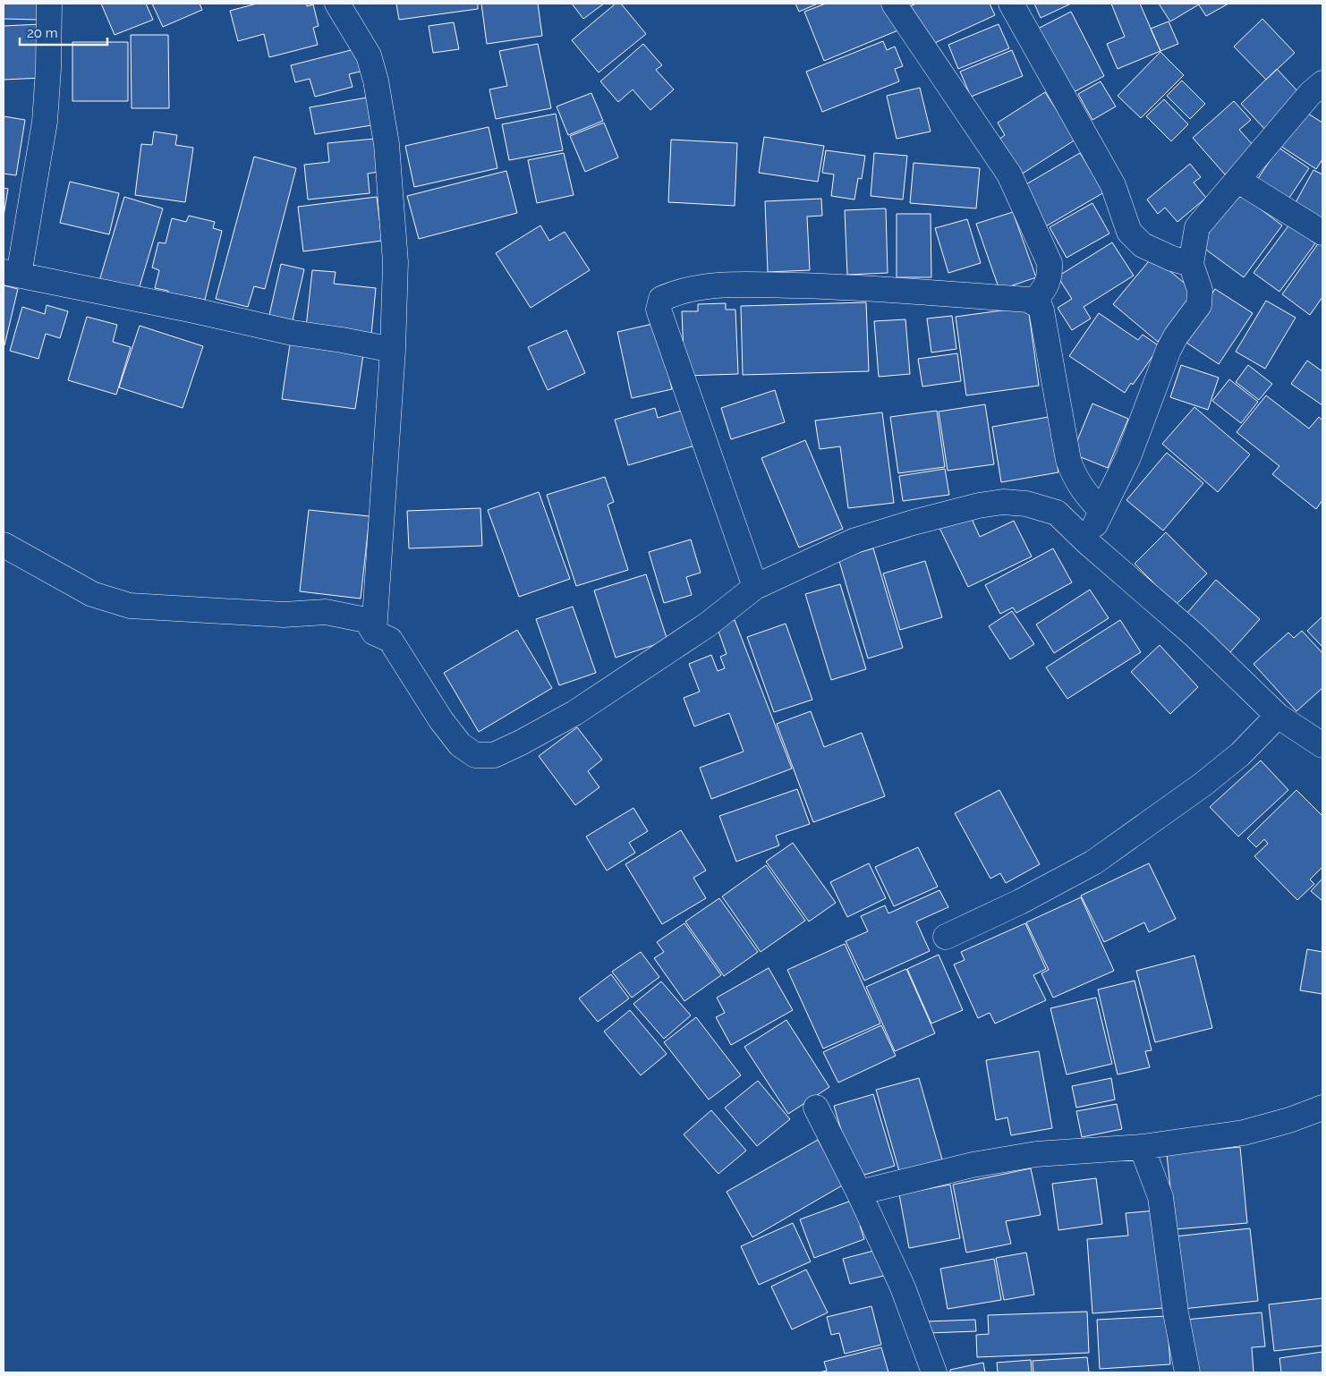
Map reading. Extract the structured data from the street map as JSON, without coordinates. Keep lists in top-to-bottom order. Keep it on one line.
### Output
{"scale_bar":"20 m"}
